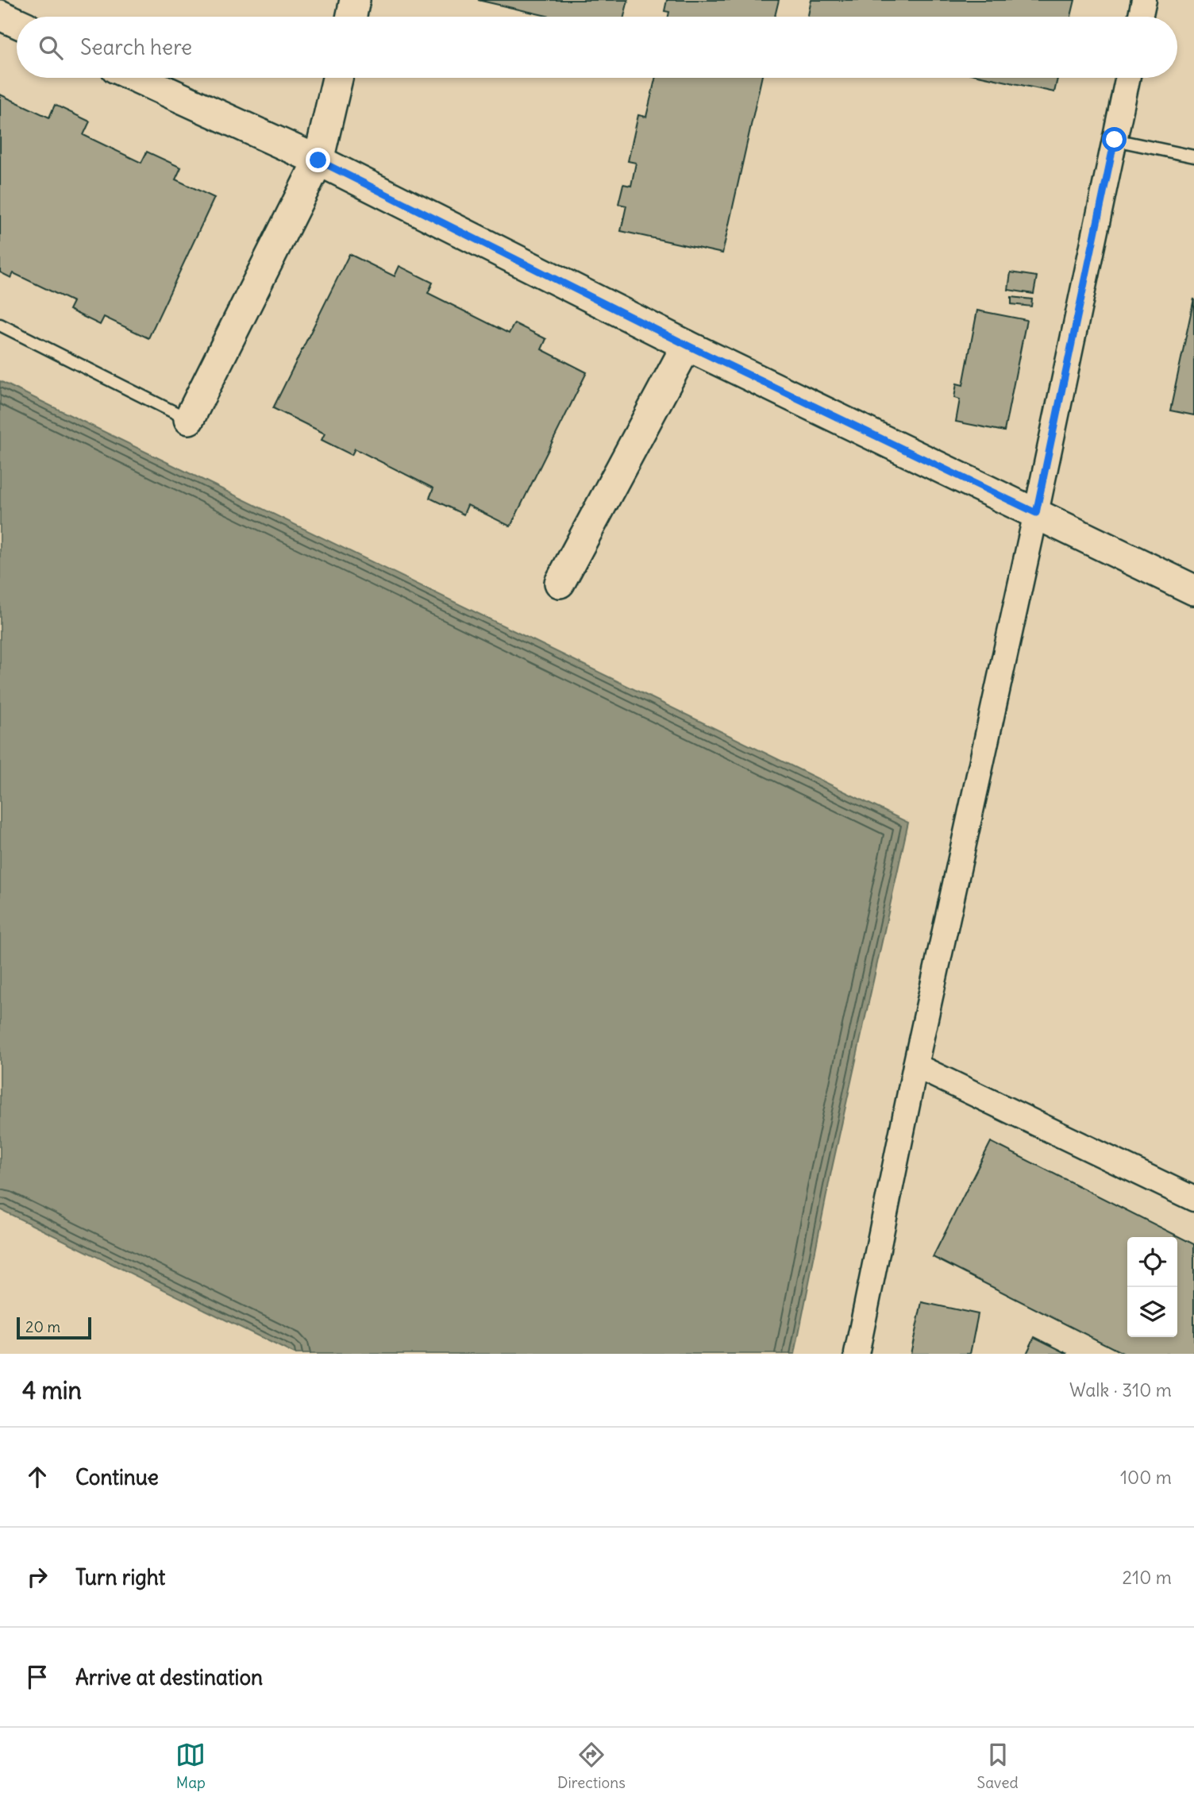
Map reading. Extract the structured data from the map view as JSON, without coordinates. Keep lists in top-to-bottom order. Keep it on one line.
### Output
{"scale_bar":"20 m","page":{"search":"Search here","scale":"20 m","heading":["4 min","Walk · 310 m"],"list":[["Continue","100 m"],["Turn right","210 m"],"Arrive at destination"],"nav":["Map","Directions","Saved"]}}
